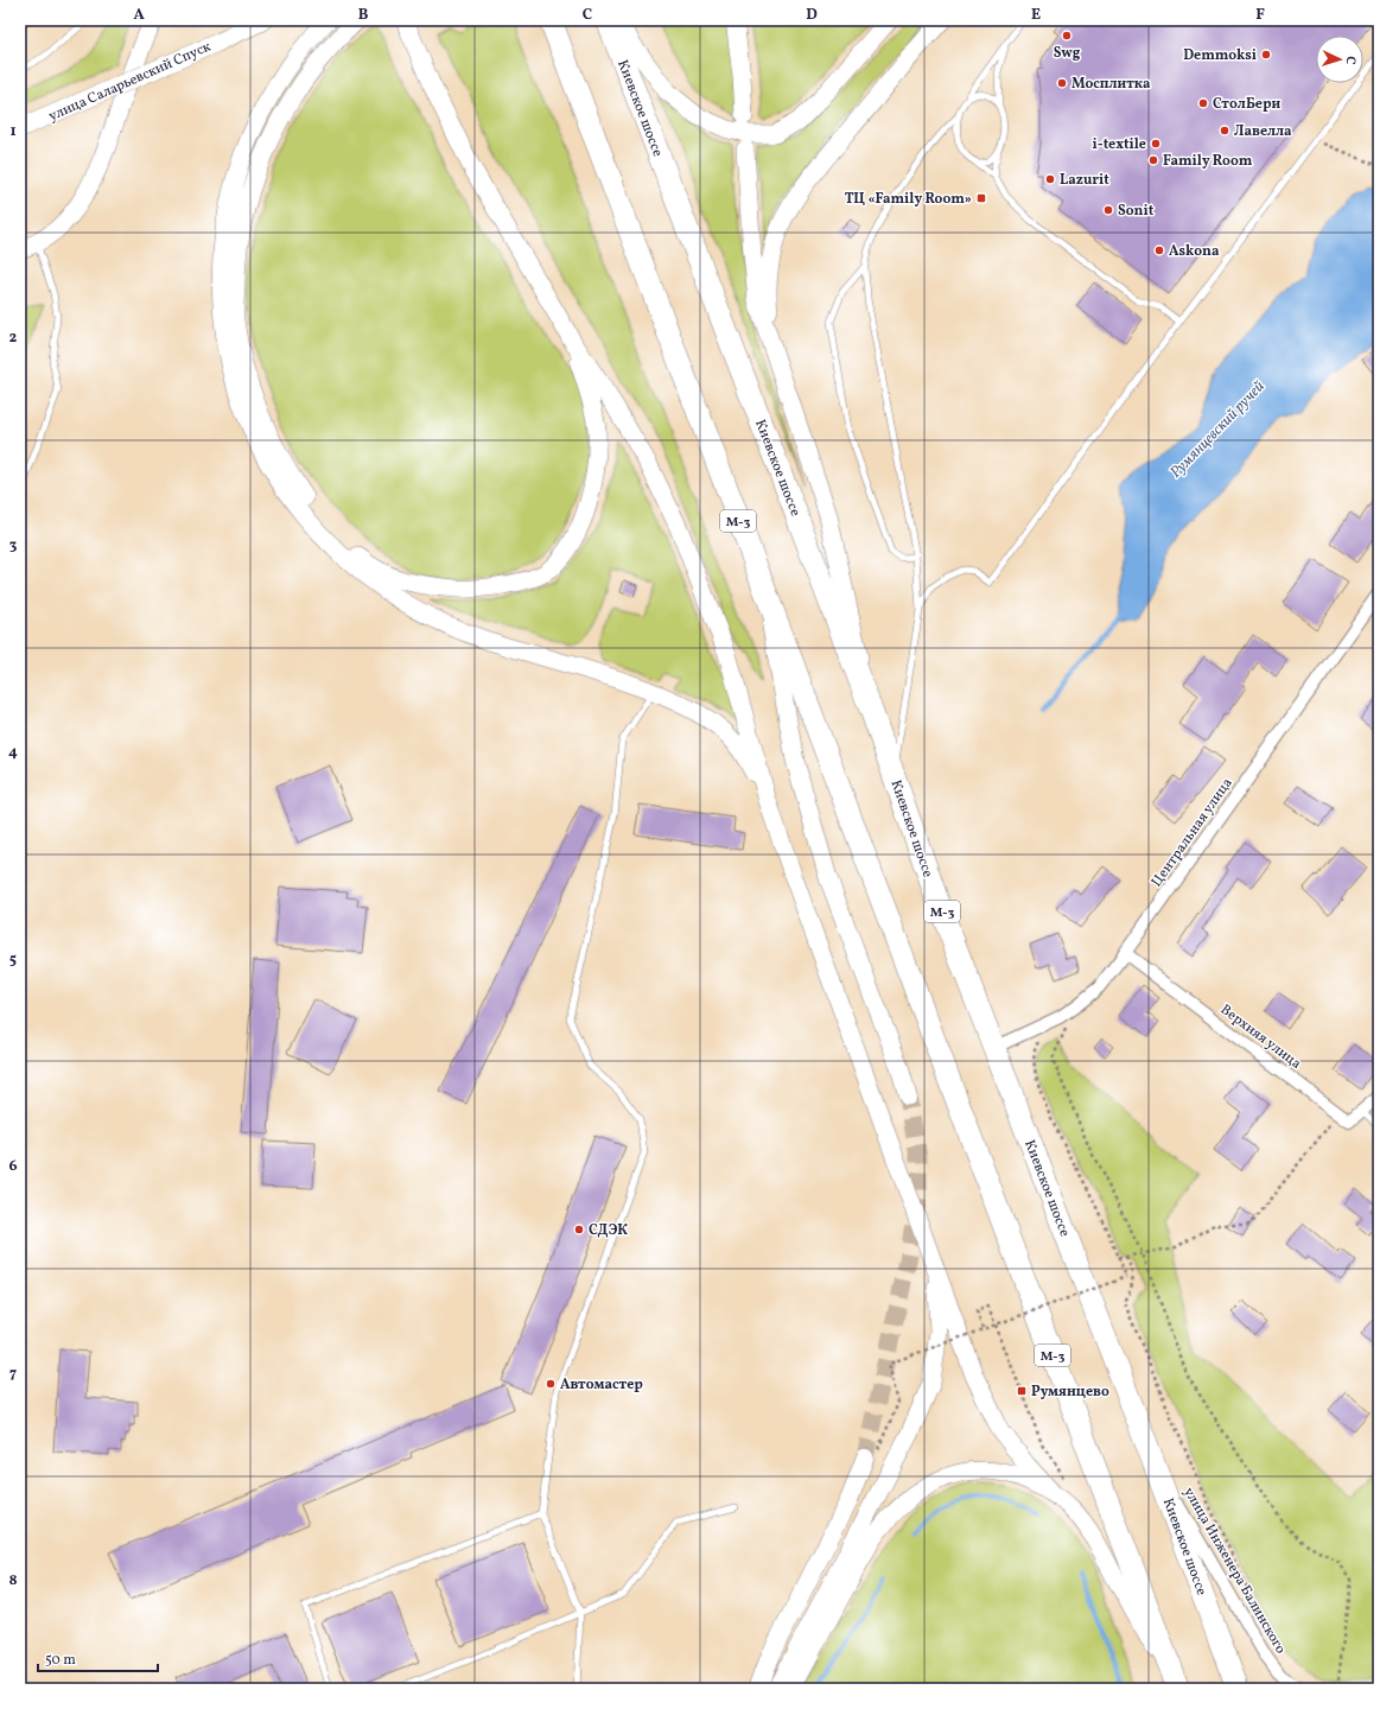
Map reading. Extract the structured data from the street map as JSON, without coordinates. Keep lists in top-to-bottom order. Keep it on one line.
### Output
{"streets":{"highway":["Киевское шоссе","М-3"],"main road":["улица Саларьевский Спуск"],"street":["Центральная улица","Верхняя улица","улица Инженера Балинского"]},"crossings":[["Киевское шоссе","Центральная улица"],["Киевское шоссе","улица Инженера Балинского"],["Центральная улица","Верхняя улица"]],"water":["Румянцевский ручей"],"places":{"other":["Swg","Demmoksi","Мосплитка","СтолБери","Лавелла","i-textile","Family Room","Lazurit","Sonit","Askona","СДЭК","Автомастер"],"transit":["ТЦ «Family Room»","Румянцево"]},"scale_bar":"50 m","north":"right","grid":{"columns":["A","B","C","D","E","F"],"rows":["1","2","3","4","5","6","7","8"]}}
